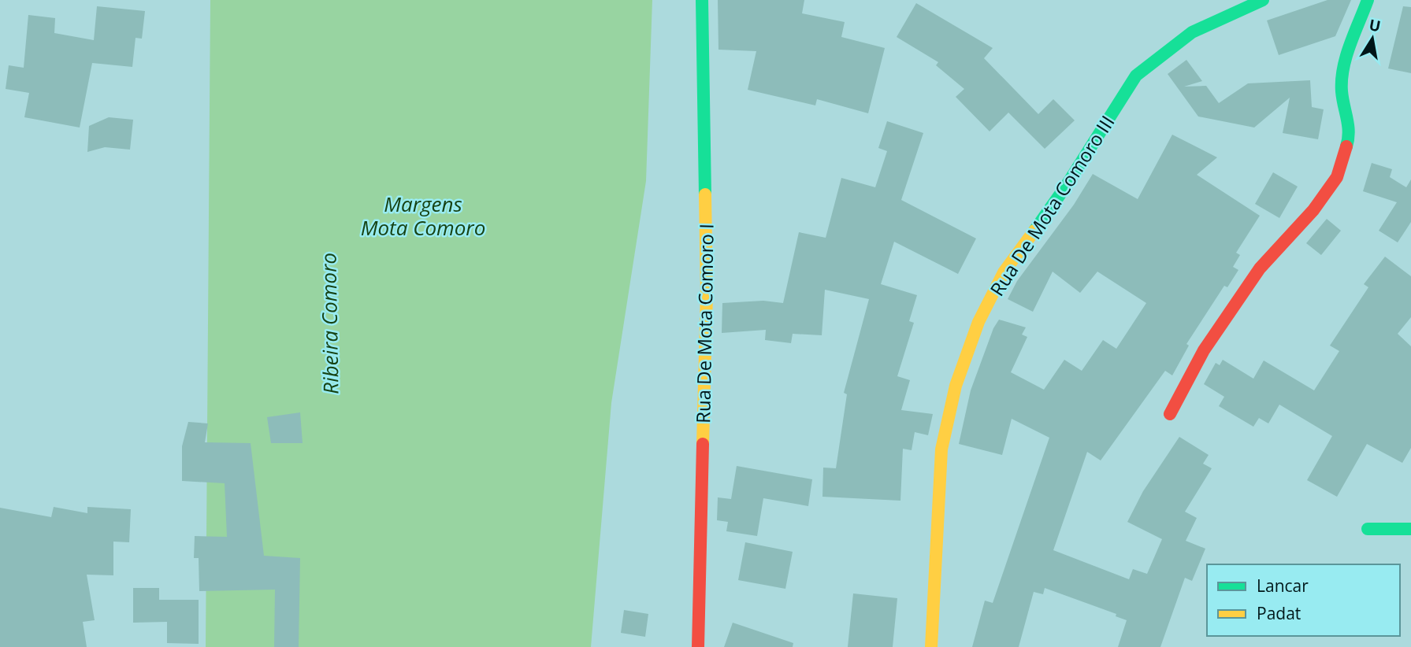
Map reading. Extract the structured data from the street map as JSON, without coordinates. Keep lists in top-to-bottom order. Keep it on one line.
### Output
{"streets":{"street":["Rua De Mota Comoro III","Rua De Mota Comoro I"]},"water":["Margens Mota Comoro","Ribeira Comoro"],"legend":["Lancar","Padat"],"north":"top"}
